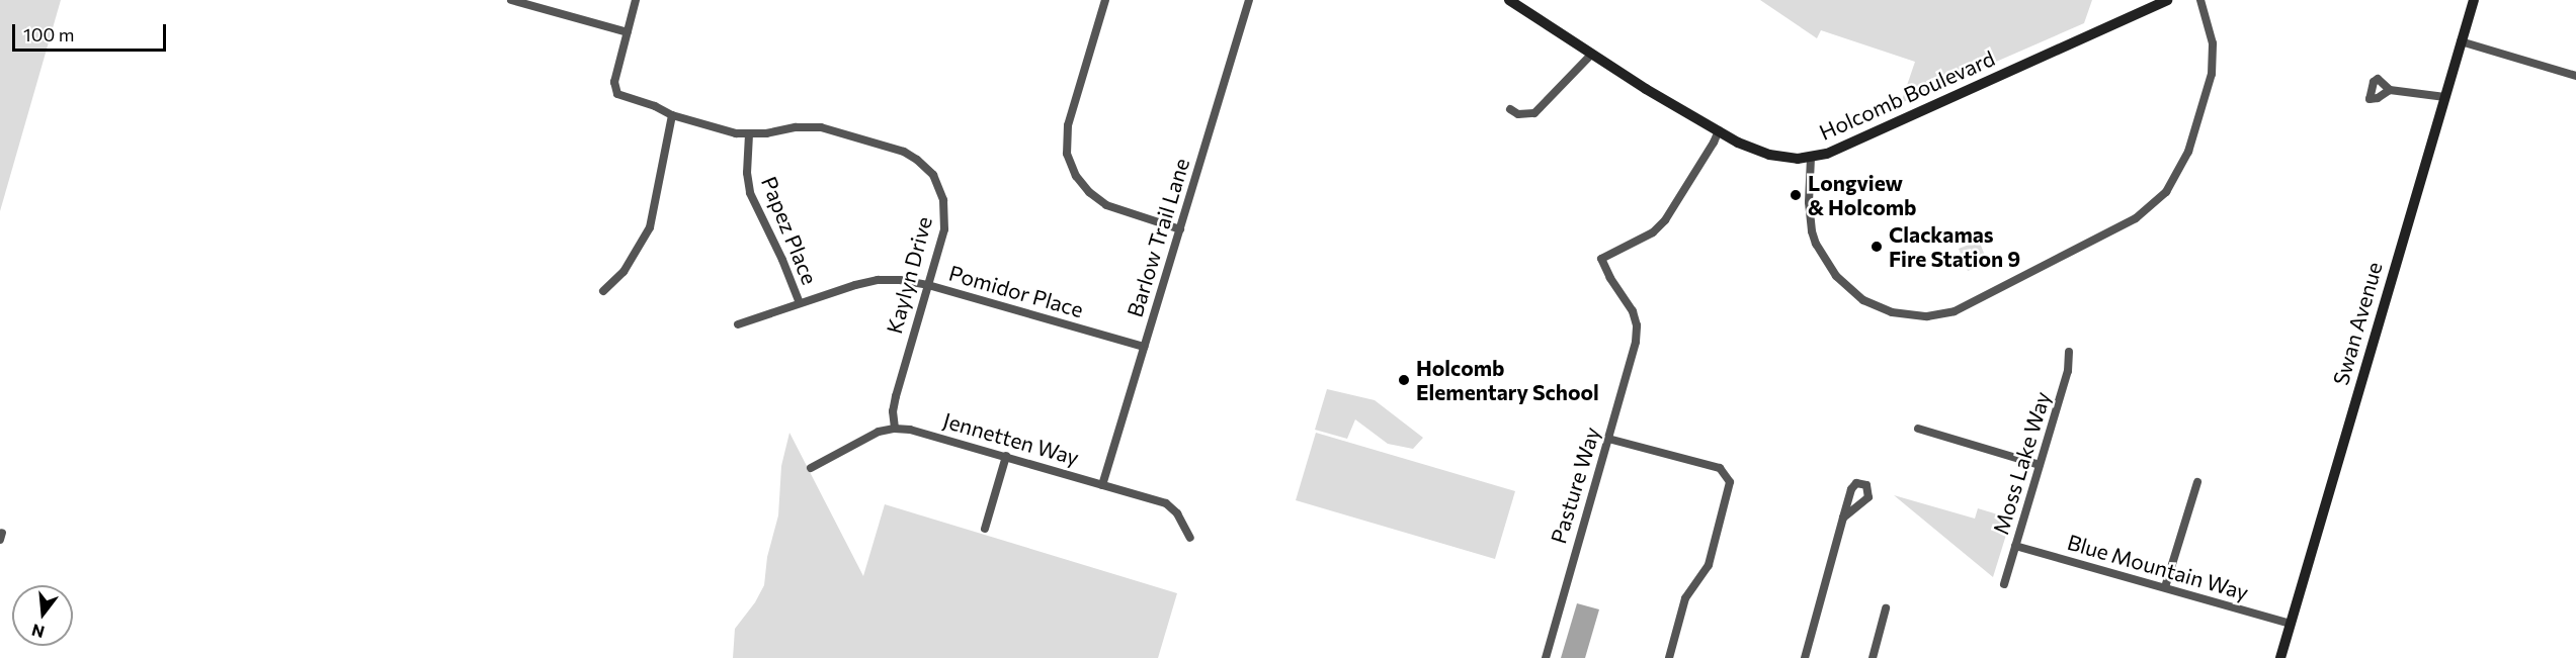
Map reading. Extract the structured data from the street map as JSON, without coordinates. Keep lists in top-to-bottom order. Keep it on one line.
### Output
{"streets":{"street":["Holcomb Boulevard","Papez Place","Barlow Trail Lane","Kaylyn Drive","Pomidor Place","Swan Avenue","Jennetten Way","Moss Lake Way","Pasture Way","Blue Mountain Way"]},"crossings":[["Holcomb Boulevard","Pasture Way"],["Papez Place","Kaylyn Drive"],["Papez Place","Pomidor Place"],["Barlow Trail Lane","Pomidor Place"],["Barlow Trail Lane","Jennetten Way"],["Kaylyn Drive","Pomidor Place"],["Kaylyn Drive","Jennetten Way"],["Swan Avenue","Blue Mountain Way"],["Moss Lake Way","Blue Mountain Way"]],"places":["Longview & Holcomb","Clackamas Fire Station 9","Holcomb Elementary School"],"scale_bar":"100 m","north":"bottom"}
